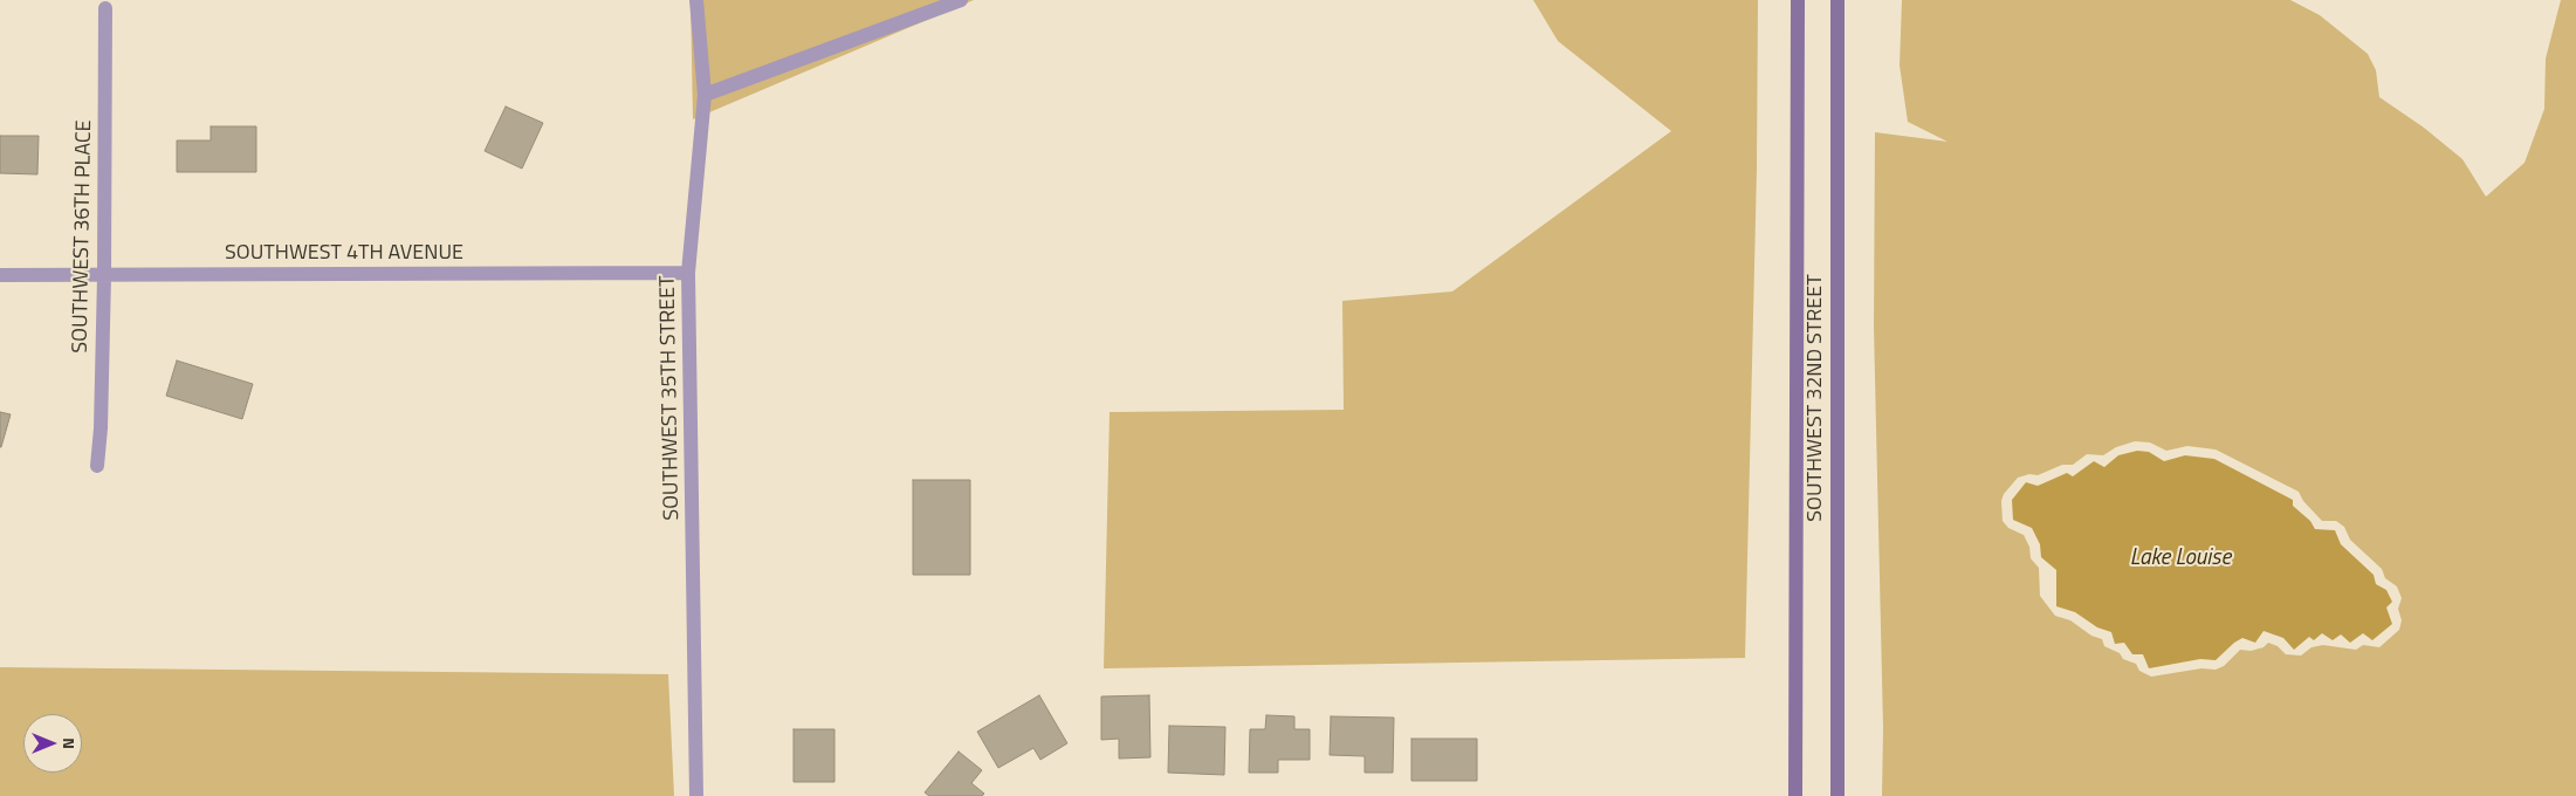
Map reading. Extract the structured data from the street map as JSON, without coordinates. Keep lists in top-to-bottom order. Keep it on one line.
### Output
{"streets":{"main road":["SOUTHWEST 32ND STREET"],"street":["SOUTHWEST 36TH PLACE","SOUTHWEST 4TH AVENUE","SOUTHWEST 35TH STREET"]},"crossings":[["SOUTHWEST 36TH PLACE","SOUTHWEST 4TH AVENUE"],["SOUTHWEST 4TH AVENUE","SOUTHWEST 35TH STREET"]],"water":["Lake Louise"],"north":"right"}
